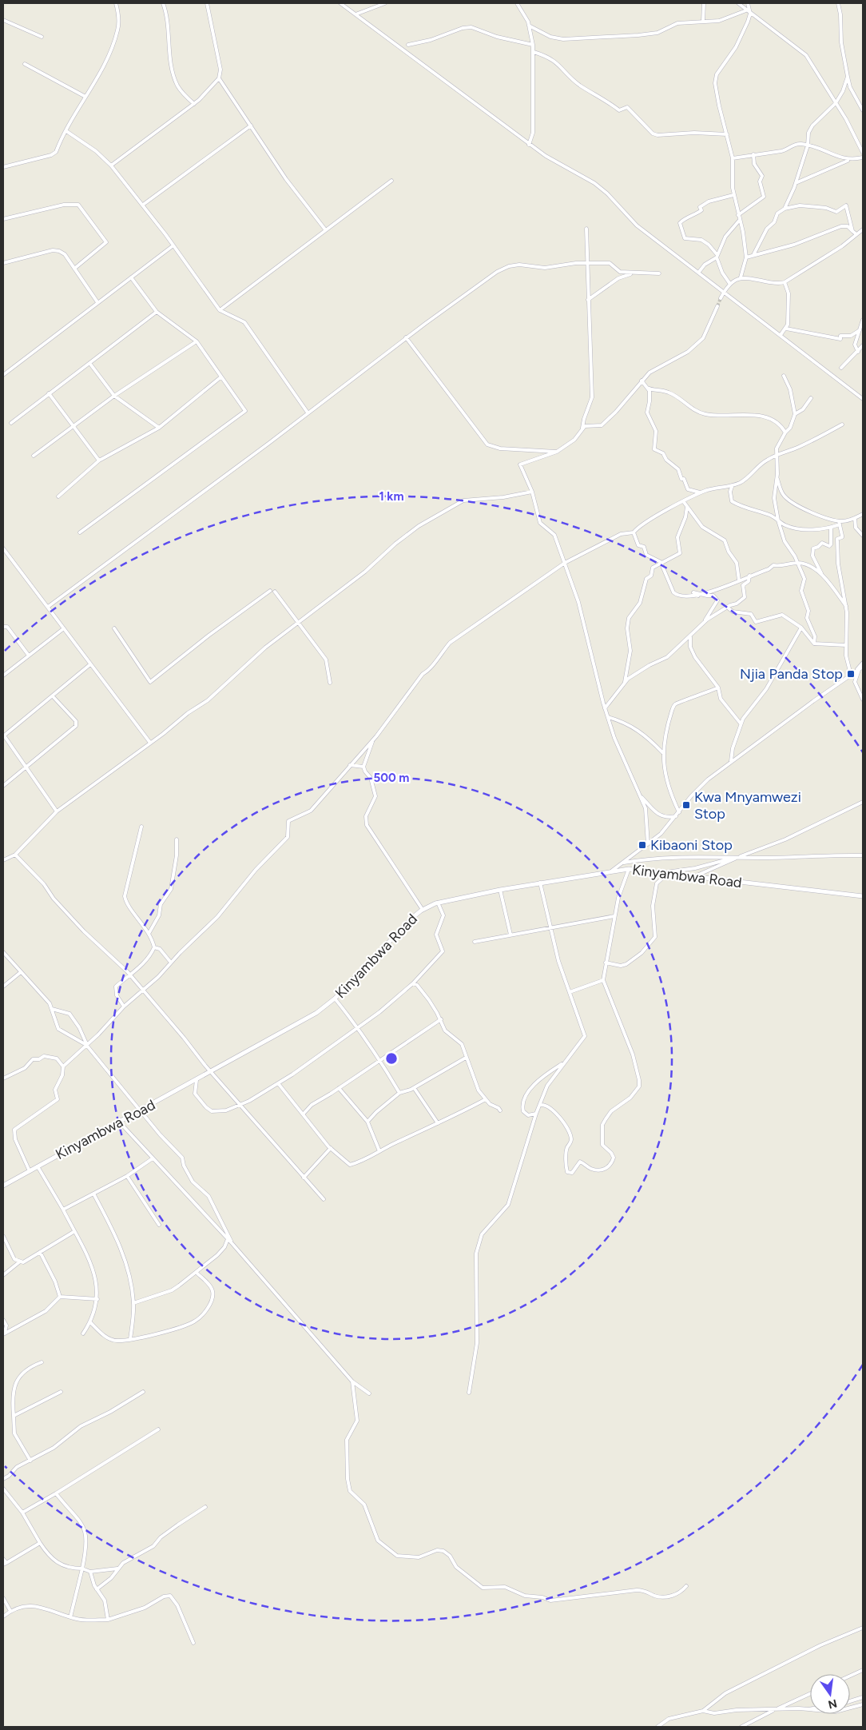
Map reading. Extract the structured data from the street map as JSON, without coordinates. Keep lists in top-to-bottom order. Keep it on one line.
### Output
{"streets":{"street":["Kinyambwa Road"]},"places":{"transit":["Njia Panda Stop","Kwa Mnyamwezi Stop","Kibaoni Stop"]},"north":"bottom","rings":["1 km","500 m"]}
